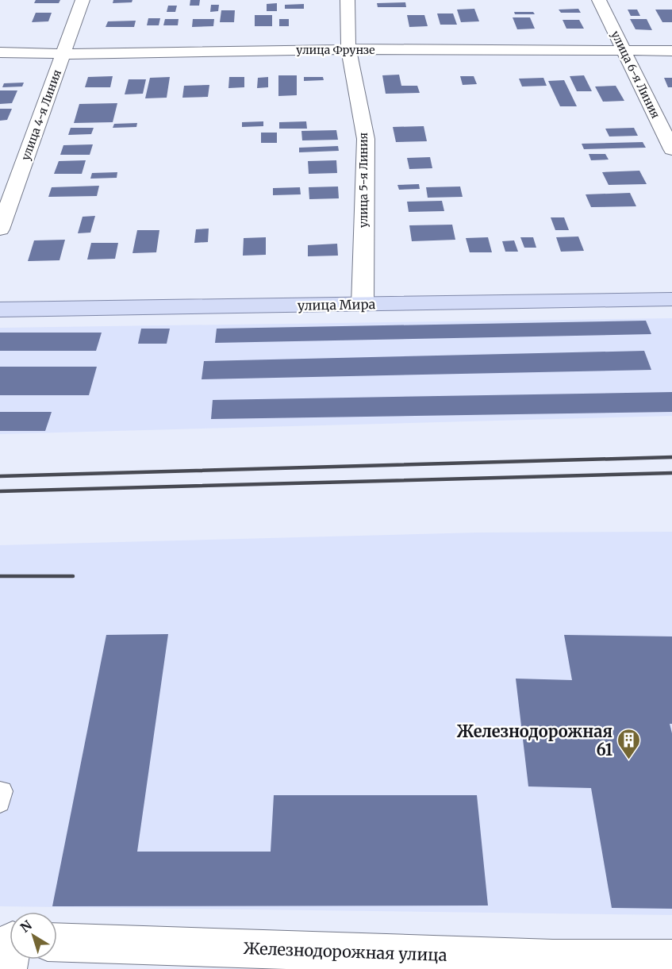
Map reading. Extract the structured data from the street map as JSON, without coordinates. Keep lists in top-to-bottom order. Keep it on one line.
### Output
{"streets":{"main road":["улица Мира"],"street":["улица Фрунзе","улица 6-я Линия","улица 4-я Линия","улица 5-я Линия","Железнодорожная улица"]},"crossings":[["улица Фрунзе","улица 6-я Линия"],["улица Фрунзе","улица 4-я Линия"],["улица Фрунзе","улица 5-я Линия"],["улица 5-я Линия","улица Мира"]],"places":{"building":["Железнодорожная 61"]},"north":"top left"}
